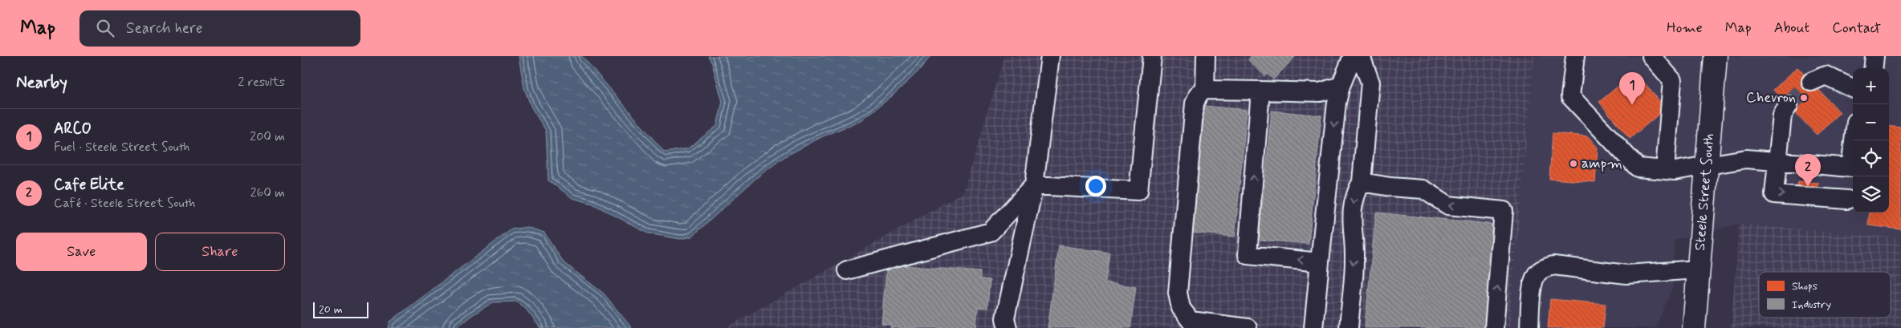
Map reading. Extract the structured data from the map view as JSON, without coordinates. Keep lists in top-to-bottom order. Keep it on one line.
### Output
{"streets":{"main road":["Steele Street South"]},"places":["Chevron","ampm"],"legend":["Shops","Industry"],"scale_bar":"20 m","page":{"header":"Map","search":"Search here","nav":["Home","Map","About","Contact"],"heading":["Nearby","2 results"],"map_buttons":["+","−"],"pins":["1","2"],"list":[{"mark":"1","name":"ARCO","note":"Fuel · Steele Street South","value":"200 m"},{"mark":"2","name":"Cafe Elite","note":"Café · Steele Street South","value":"260 m"}],"buttons":["Save","Share"],"scale":"20 m"}}
